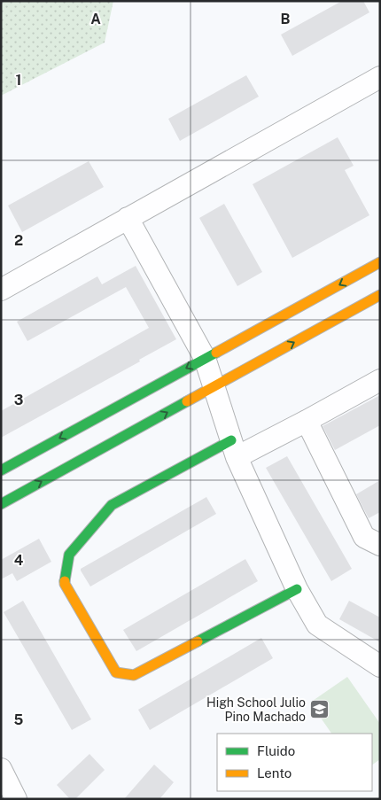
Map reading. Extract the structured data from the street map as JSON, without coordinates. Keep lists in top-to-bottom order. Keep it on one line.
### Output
{"places":{"school or university":["High School Julio Pino Machado"]},"legend":["Fluido","Lento"],"grid":{"columns":["A","B"],"rows":["1","2","3","4","5"]}}
